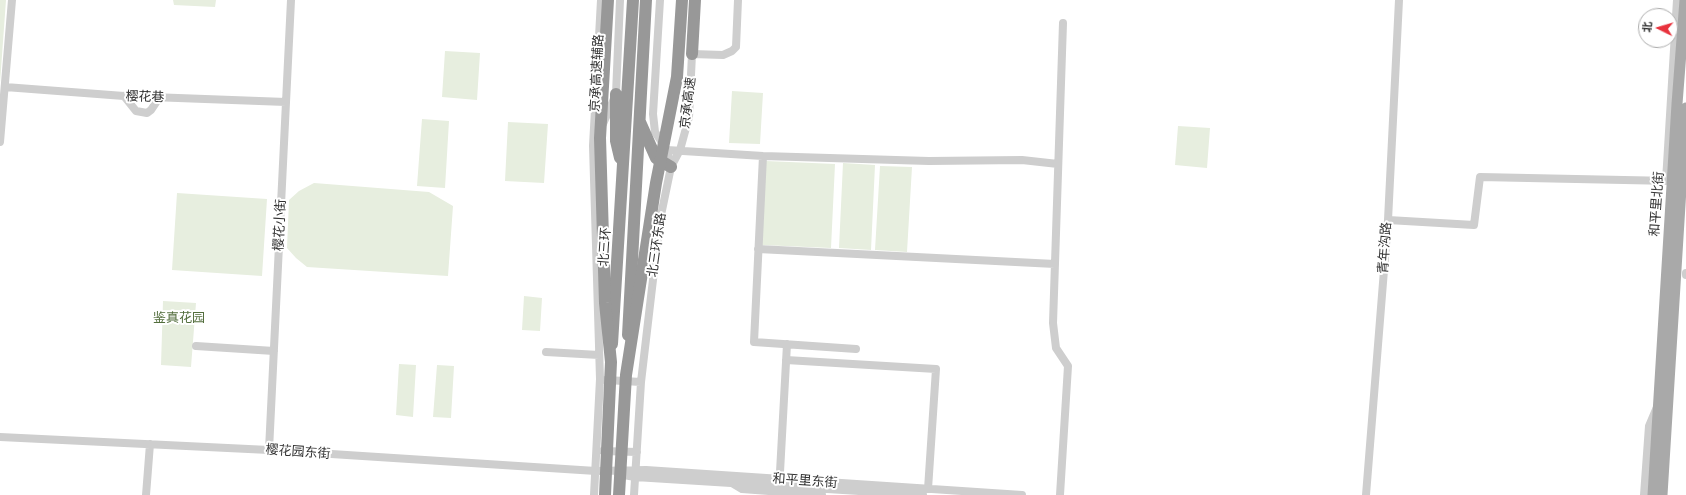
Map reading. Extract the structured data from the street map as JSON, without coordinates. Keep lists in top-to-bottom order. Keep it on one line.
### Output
{"streets":{"highway":["北三环"],"main road":["和平里北街"],"street":["京承高速辅路","樱花巷","京承高速","樱花小街","北三环东路","青年沟路","樱花园东街","和平里东街"]},"crossings":[["樱花巷","樱花小街"],["京承高速","北三环东路"],["樱花小街","樱花园东街"],["北三环东路","樱花园东街"],["北三环东路","和平里东街"],["樱花园东街","和平里东街"]],"parks":["鉴真花园"],"north":"left"}
